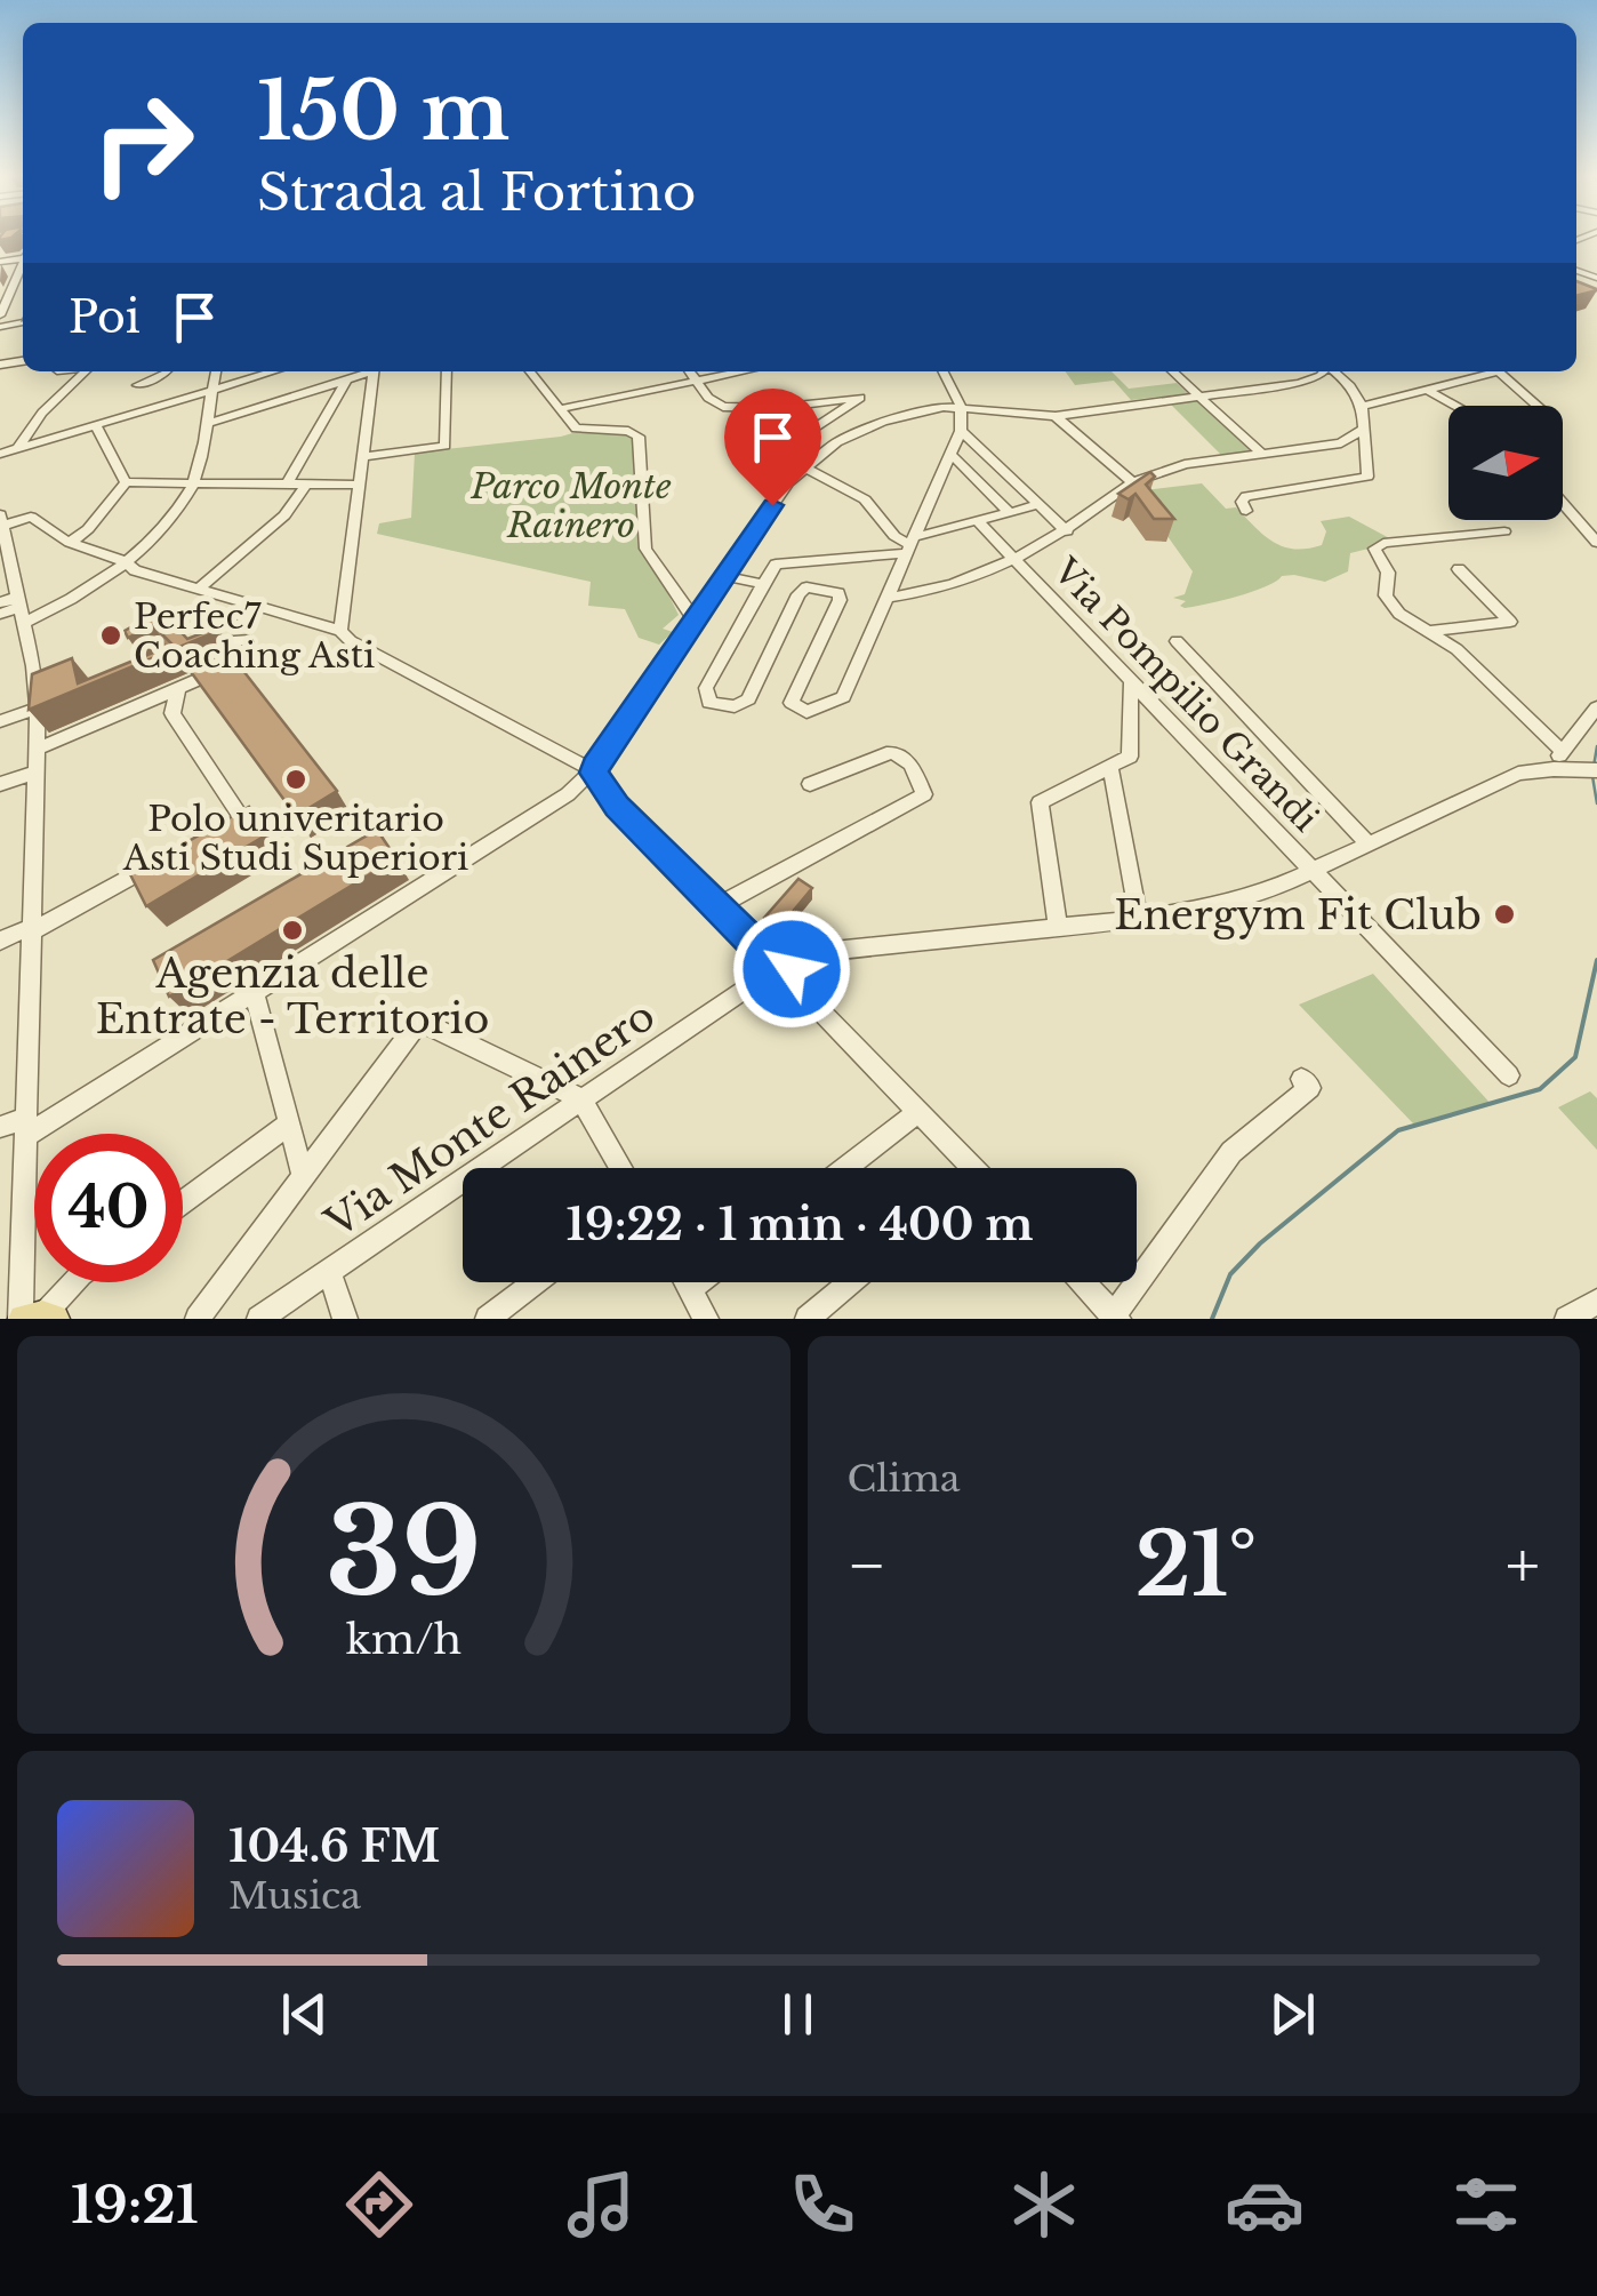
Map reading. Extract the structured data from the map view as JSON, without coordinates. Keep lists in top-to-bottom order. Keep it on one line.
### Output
{"streets":{"street":["Via Pompilio Grandi","Via Monte Rainero"]},"parks":["Parco Monte Rainero"],"places":["Perfec7 Coaching Asti","Polo univeritario Asti Studi Superiori","Energym Fit Club","Agenzia delle Entrate - Territorio"],"north":"right","page":{"turn":["150 m","Strada al Fortino"],"then":"Poi","limit":"40","trip":"19:22 · 1 min · 400 m","tile":"Clima","heat":["−","21°","+"],"song":["104.6 FM","Musica"],"tabs":"19:21","gauge":["39","km/h"]}}
